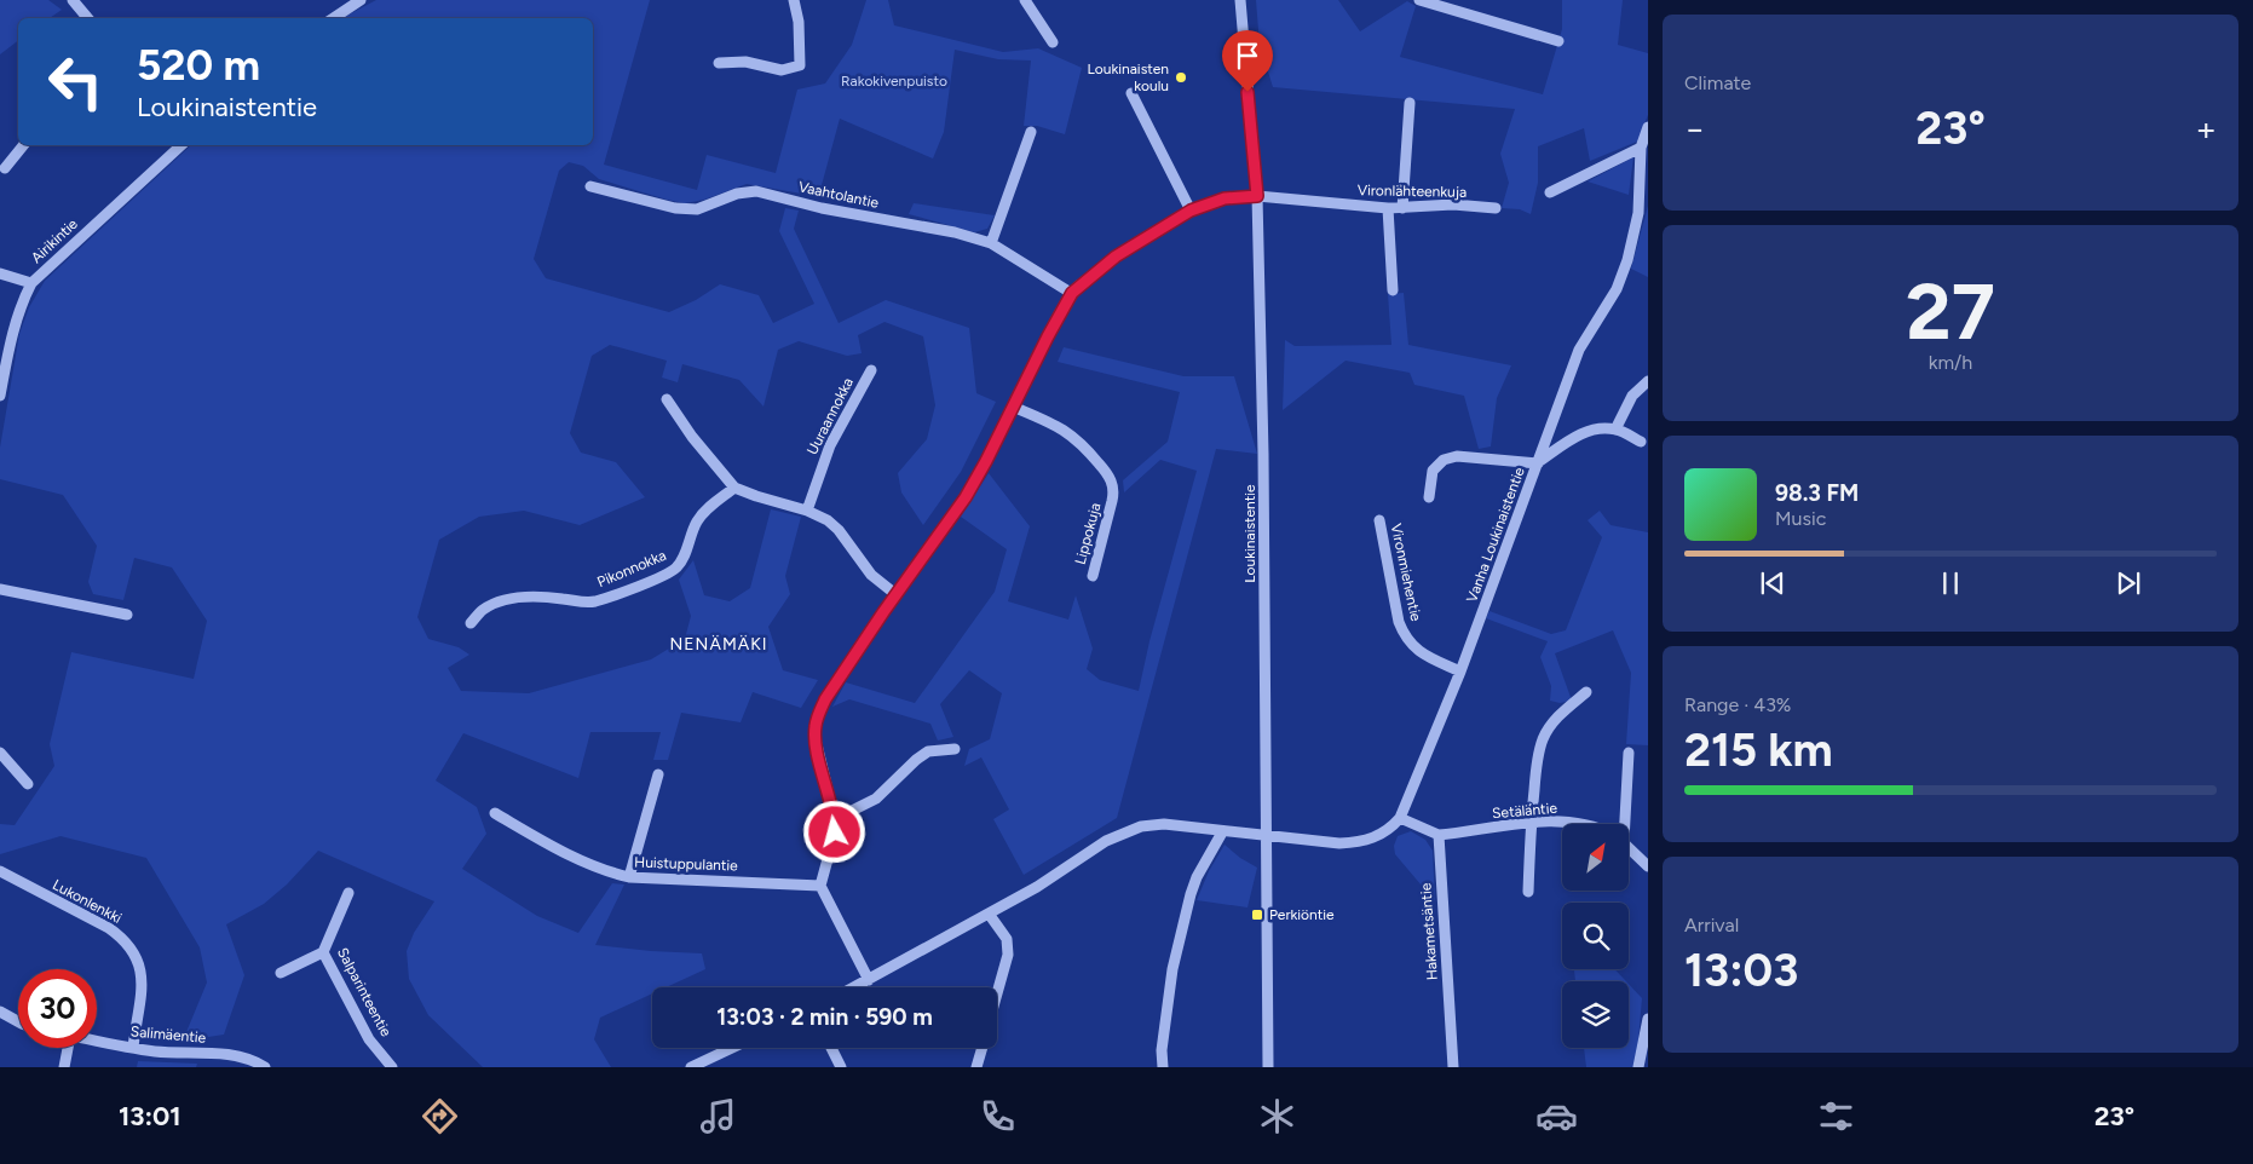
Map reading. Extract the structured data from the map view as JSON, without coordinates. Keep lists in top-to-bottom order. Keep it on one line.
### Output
{"streets":{"street":["Vironlähteenkuja","Vaahtolantie","Airikintie","Uuraannokka","Lippokuja","Loukinaistentie","Vanha Loukinaistentie","Pikonnokka","Vironmiehentie","Setäläntie","Huistuppulantie","Lukonlenkki","Hakametsäntie","Salparinteentie","Salimäentie"]},"crossings":[["Vironlähteenkuja","Vaahtolantie"],["Vironlähteenkuja","Loukinaistentie"],["Loukinaistentie","Vanha Loukinaistentie"],["Vanha Loukinaistentie","Vironmiehentie"],["Setäläntie","Hakametsäntie"],["Lukonlenkki","Salimäentie"]],"districts":["NENÄMÄKI"],"parks":["Rakokivenpuisto"],"places":{"other":["Loukinaisten koulu"],"transit":["Perkiöntie"]},"north":"top right","page":{"tile":["Climate",["27","km/h"],["Range · 43%","215 km"],["Arrival","13:03"]],"turn":["520 m","Loukinaistentie"],"heat":["−","23°","+"],"song":["98.3 FM","Music"],"limit":"30","trip":"13:03 · 2 min · 590 m","tabs":["13:01","23°"]}}
